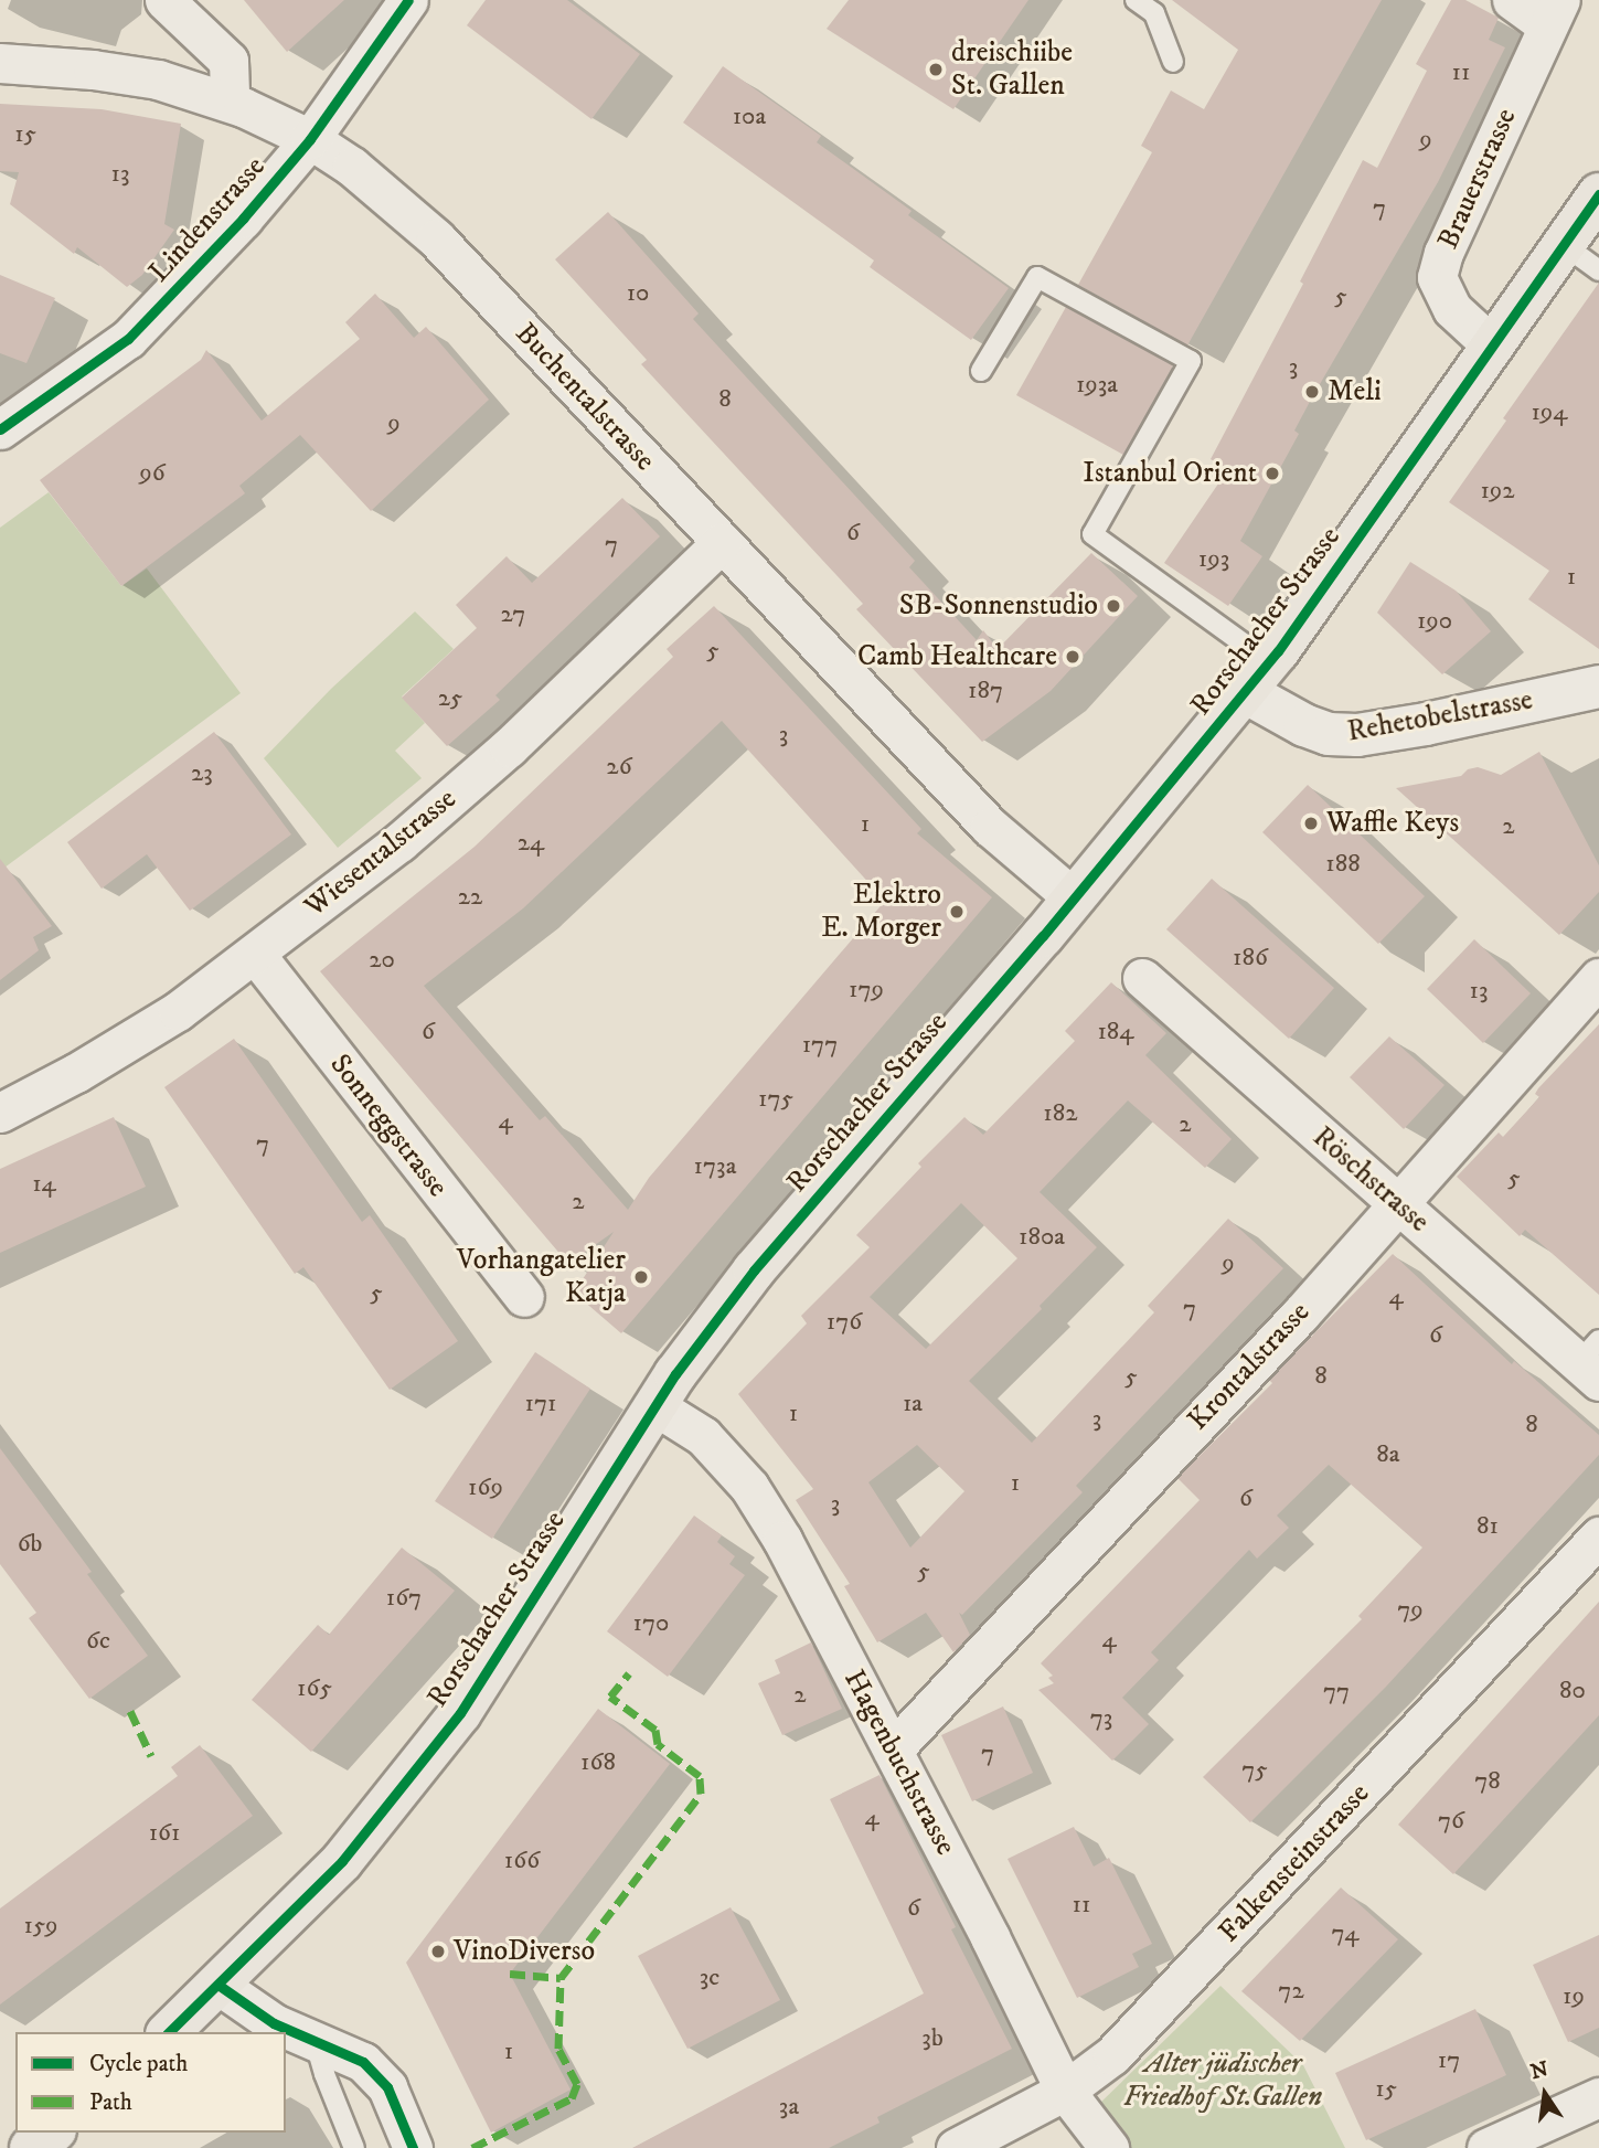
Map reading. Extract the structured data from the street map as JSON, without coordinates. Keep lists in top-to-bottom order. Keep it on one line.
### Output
{"streets":{"main road":["Rorschacher Strasse"],"street":["Brauerstrasse","Lindenstrasse","Buchentalstrasse","Rehetobelstrasse","Wiesentalstrasse","Sonneggstrasse","Röschstrasse","Krontalstrasse","Hagenbuchstrasse","Falkensteinstrasse"]},"crossings":[["Brauerstrasse","Rorschacher Strasse"],["Lindenstrasse","Buchentalstrasse"],["Buchentalstrasse","Rorschacher Strasse"],["Buchentalstrasse","Wiesentalstrasse"],["Rorschacher Strasse","Rehetobelstrasse"],["Rorschacher Strasse","Hagenbuchstrasse"],["Wiesentalstrasse","Sonneggstrasse"],["Röschstrasse","Krontalstrasse"],["Krontalstrasse","Hagenbuchstrasse"],["Hagenbuchstrasse","Falkensteinstrasse"]],"parks":["Alter jüdischer Friedhof St.Gallen"],"places":["dreischiibe St. Gallen","Meli","Istanbul Orient","SB-Sonnenstudio","Camb Healthcare","Waffle Keys","Elektro E. Morger","Vorhangatelier Katja","VinoDiverso"],"house_numbers":["11","10a","15","9","13","7","10","5","3","193a","8","194","9","96","192","6","7","193","1","27","190","5","187","25","3","26","23","1","2","24","188","22","186","20","179","13","6","184","177","175","182","4","2","7","173a","5","14","2","180a","9","5","4","7","176","6","8","5","171","1a","1","3","8","8a","1","169","6","3","81","6b","5","167","79","170","4","6c","165","80","77","2","73","7","168","75","78","4","76","161","166","11","6","159","74","3c","72","19","3b","1","17","15","3a"],"legend":["Cycle path","Path"],"north":"top"}
